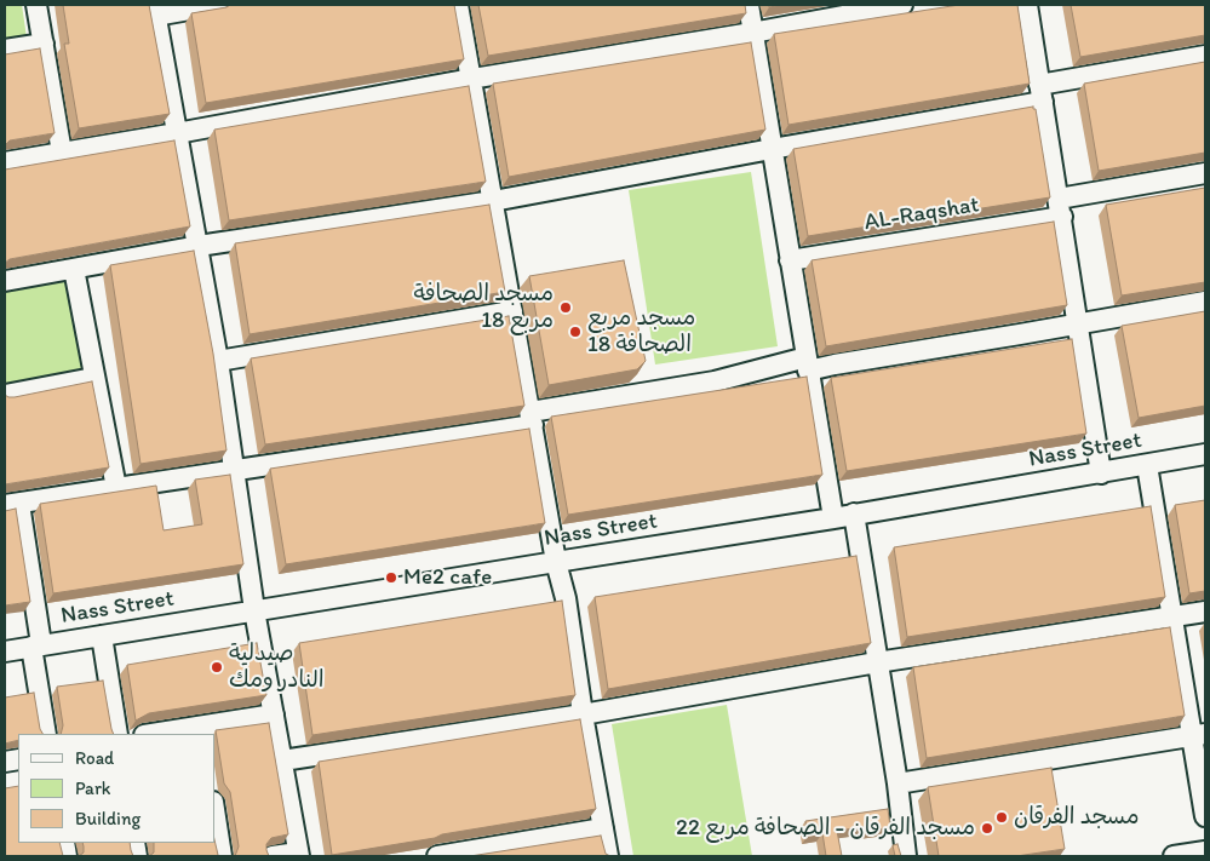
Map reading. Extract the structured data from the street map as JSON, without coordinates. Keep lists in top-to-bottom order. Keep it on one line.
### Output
{"streets":{"street":["AL-Raqshat","Nass Street"]},"places":["مسجد الصحافة مربع 18","مسجد مربع 18 الصحافة","Me2 cafe","صيدلية النادر ومك","مسجد الفرقان","مسجد الفرقان - الصحافة مربع 22"],"legend":["Road","Park","Building"]}
